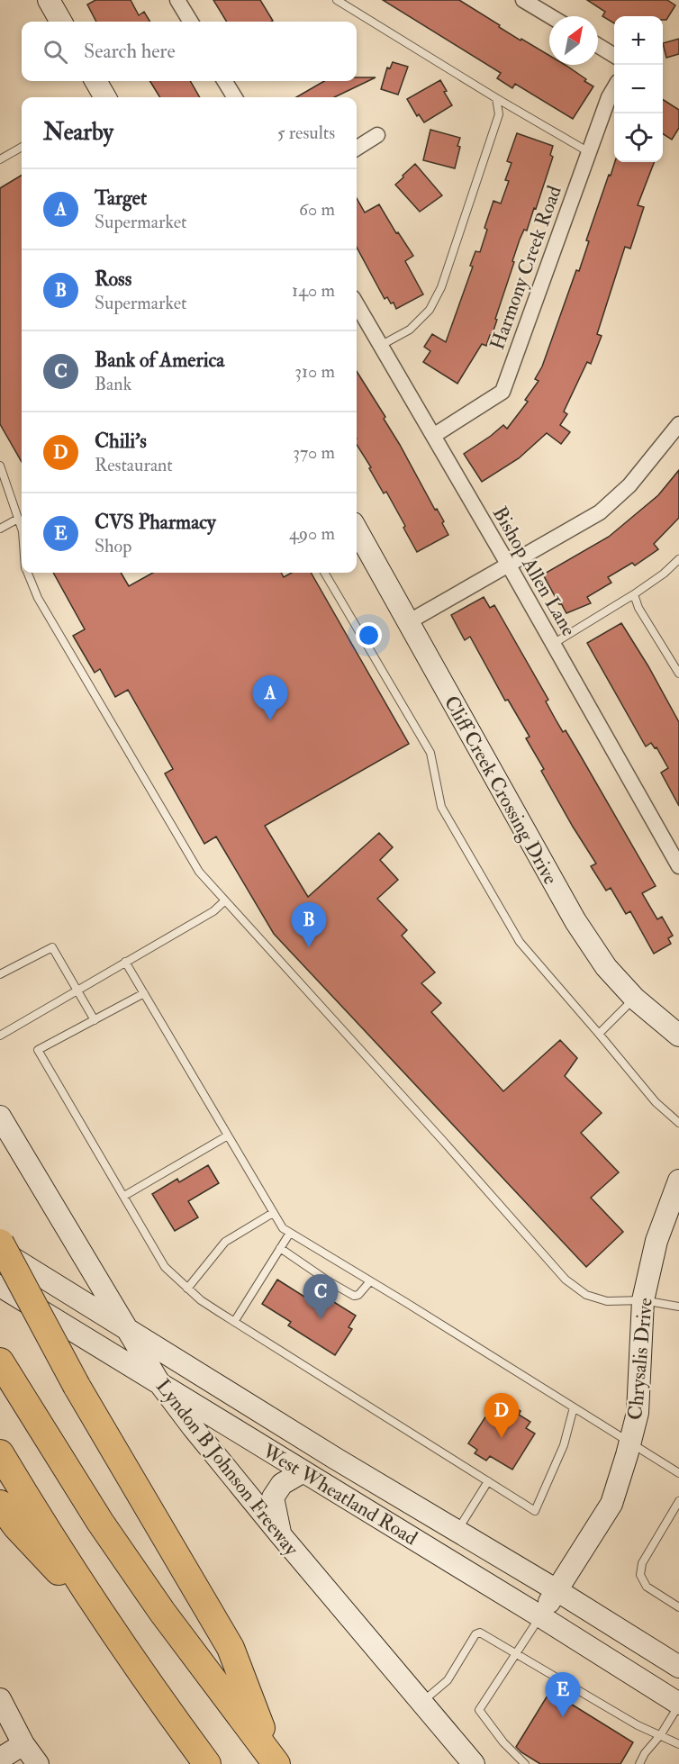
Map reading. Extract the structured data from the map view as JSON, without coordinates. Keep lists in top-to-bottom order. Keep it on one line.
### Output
{"streets":{"main road":["Cliff Creek Crossing Drive","Chrysalis Drive","Lyndon B Johnson Freeway","West Wheatland Road"],"street":["Harmony Creek Road","Bishop Allen Lane"]},"crossings":[["Harmony Creek Road","Bishop Allen Lane"],["Chrysalis Drive","West Wheatland Road"],["Lyndon B Johnson Freeway","West Wheatland Road"]],"north":"top right","page":{"map_buttons":["+","−"],"search":"Search here","heading":["Nearby","5 results"],"list":[{"mark":"A","name":"Target","note":"Supermarket","value":"60 m"},{"mark":"B","name":"Ross","note":"Supermarket","value":"140 m"},{"mark":"C","name":"Bank of America","note":"Bank","value":"310 m"},{"mark":"D","name":"Chili's","note":"Restaurant","value":"370 m"},{"mark":"E","name":"CVS Pharmacy","note":"Shop","value":"490 m"}],"pins":["A","B","C","D","E"]}}
